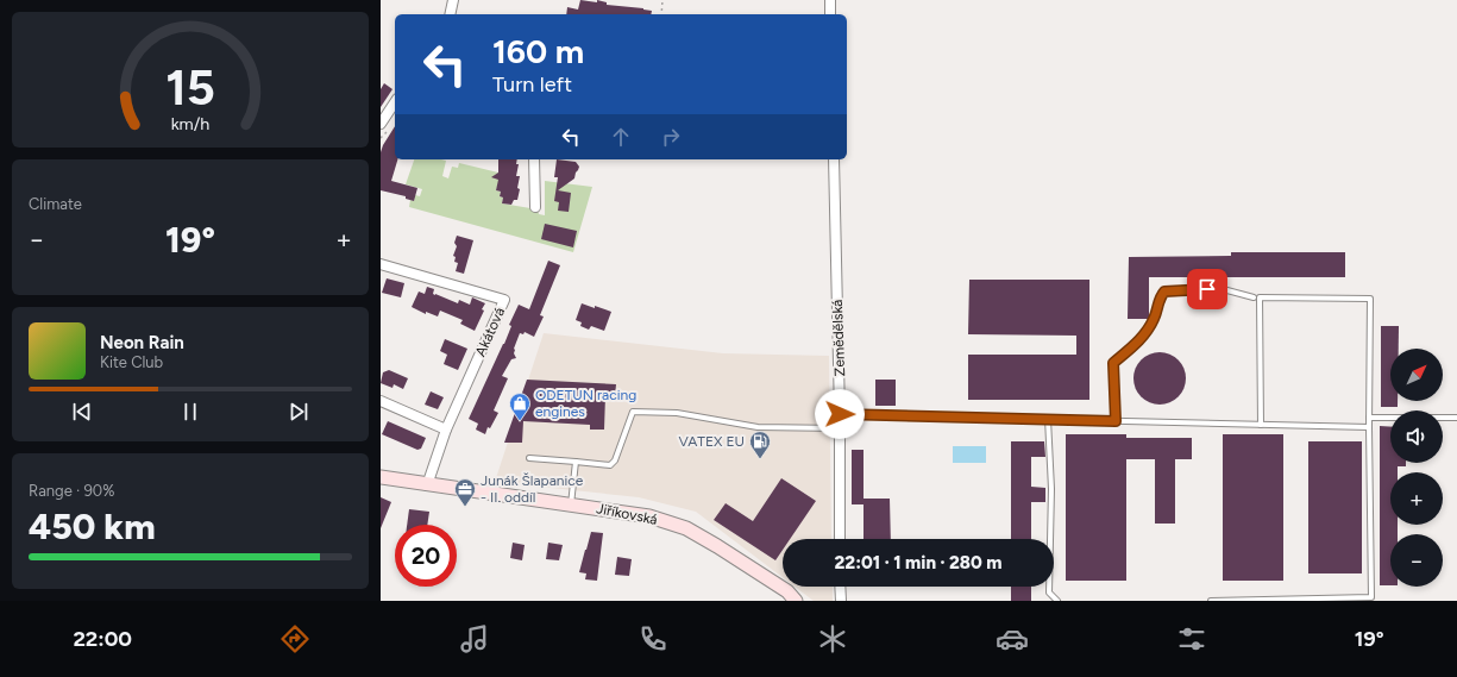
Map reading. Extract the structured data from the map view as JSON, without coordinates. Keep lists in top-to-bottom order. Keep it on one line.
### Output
{"streets":{"street":["Akátová","Zemědělská","Jiříkovská"]},"crossings":[["Akátová","Jiříkovská"]],"places":{"shop":["ODETUN racing engines"],"fuel station":["VATEX EU"],"office":["Junák Šlapanice - II. oddíl"]},"north":"top right","page":{"turn":["160 m","Turn left"],"tile":["Climate",["Range · 90%","450 km"]],"heat":["−","19°","+"],"song":["Neon Rain","Kite Club"],"map_buttons":["+","−"],"limit":"20","trip":"22:01 · 1 min · 280 m","tabs":["22:00","19°"],"gauge":["15","km/h"]}}
